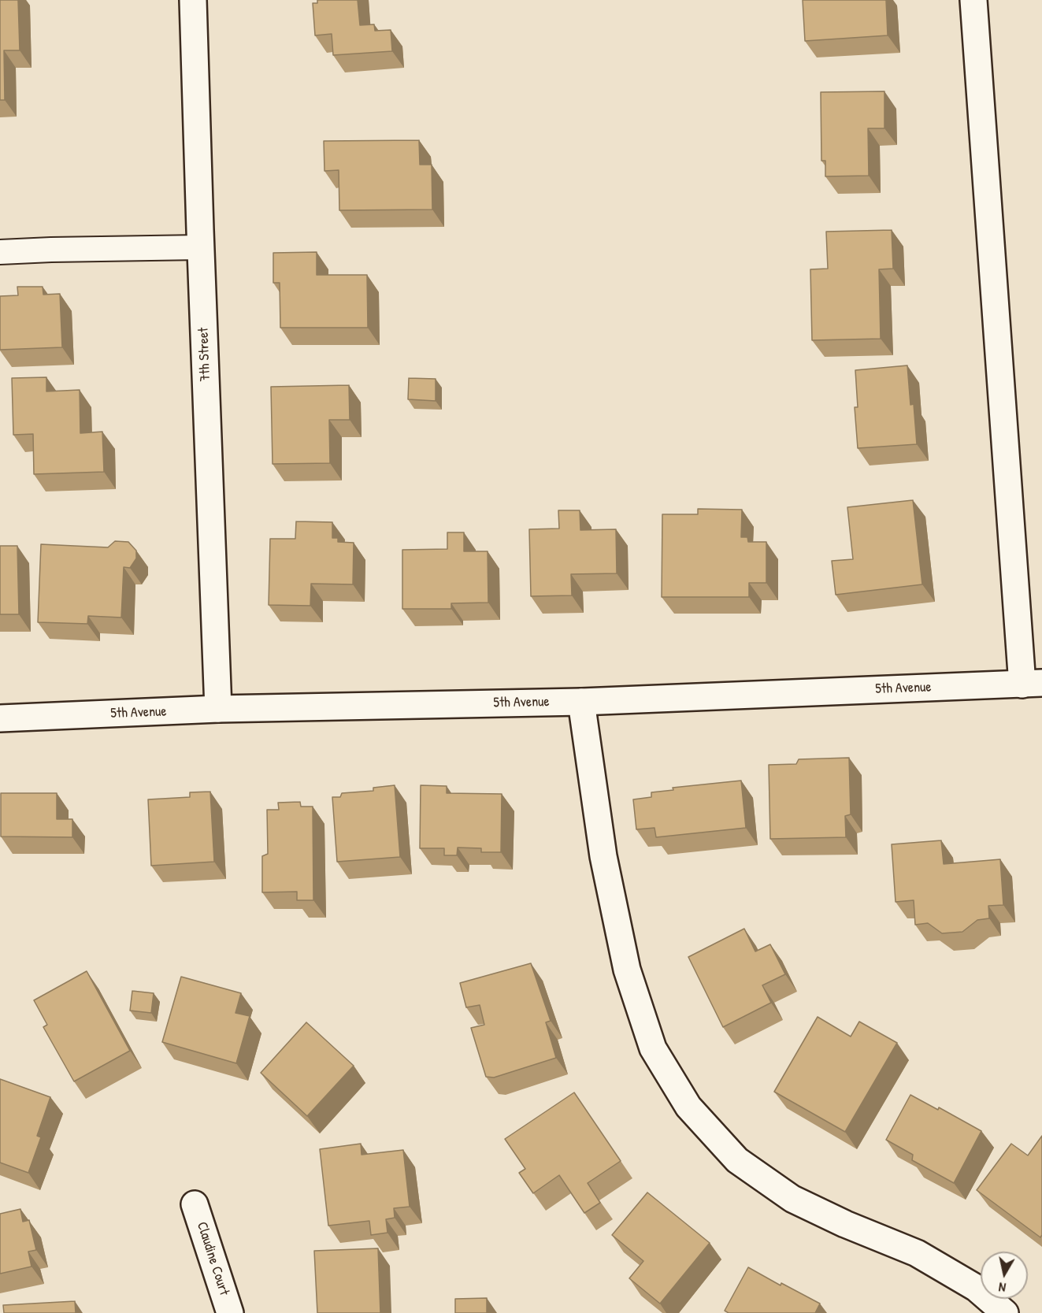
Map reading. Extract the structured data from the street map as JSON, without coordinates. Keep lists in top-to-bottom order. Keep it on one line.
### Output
{"streets":{"street":["7th Street","5th Avenue","Claudine Court"]},"crossings":[["7th Street","5th Avenue"]],"north":"bottom"}
